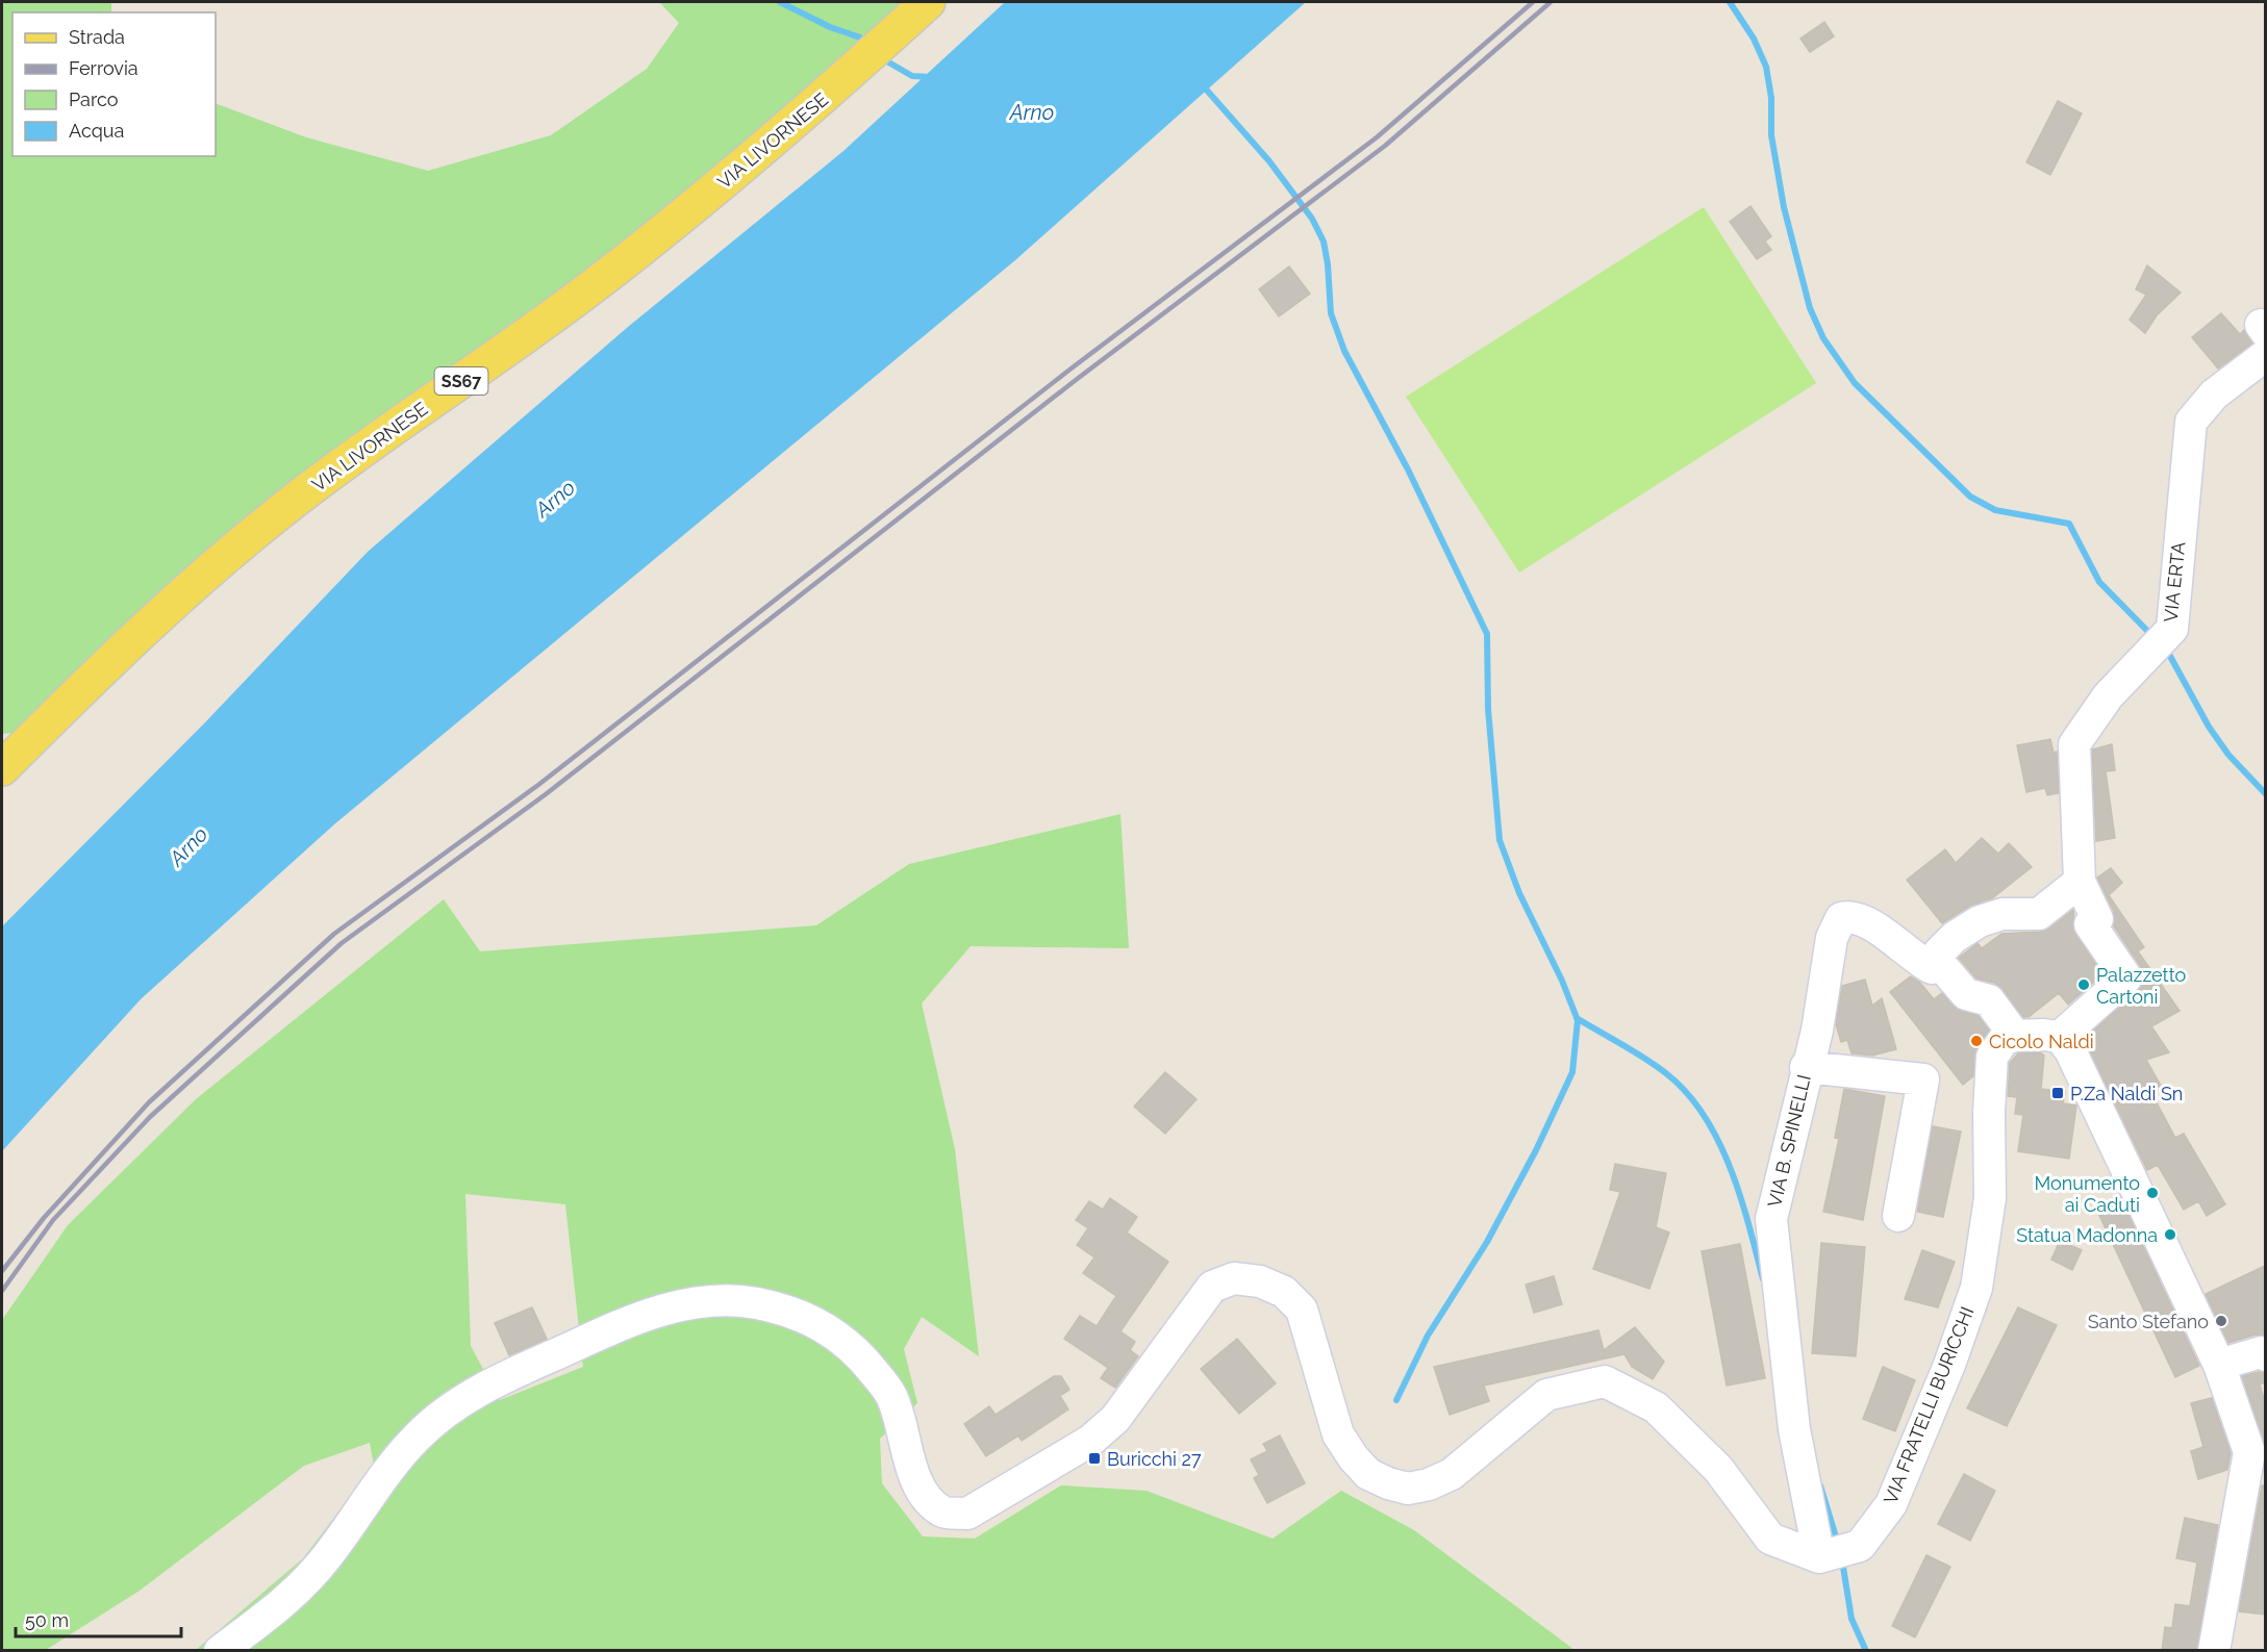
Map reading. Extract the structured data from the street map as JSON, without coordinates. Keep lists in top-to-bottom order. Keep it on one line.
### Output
{"streets":{"main road":["VIA LIVORNESE","SS67"],"street":["VIA ERTA","VIA B. SPINELLI","VIA FRATELLI BURICCHI"]},"crossings":[["VIA B. SPINELLI","VIA FRATELLI BURICCHI"]],"water":["Arno"],"places":{"other":["Palazzetto Cartoni","Cicolo Naldi","Monumento ai Caduti","Statua Madonna","Santo Stefano"],"transit":["P.Za Naldi Sn","Buricchi 27"]},"legend":["Strada","Ferrovia","Parco","Acqua"],"scale_bar":"50 m"}
